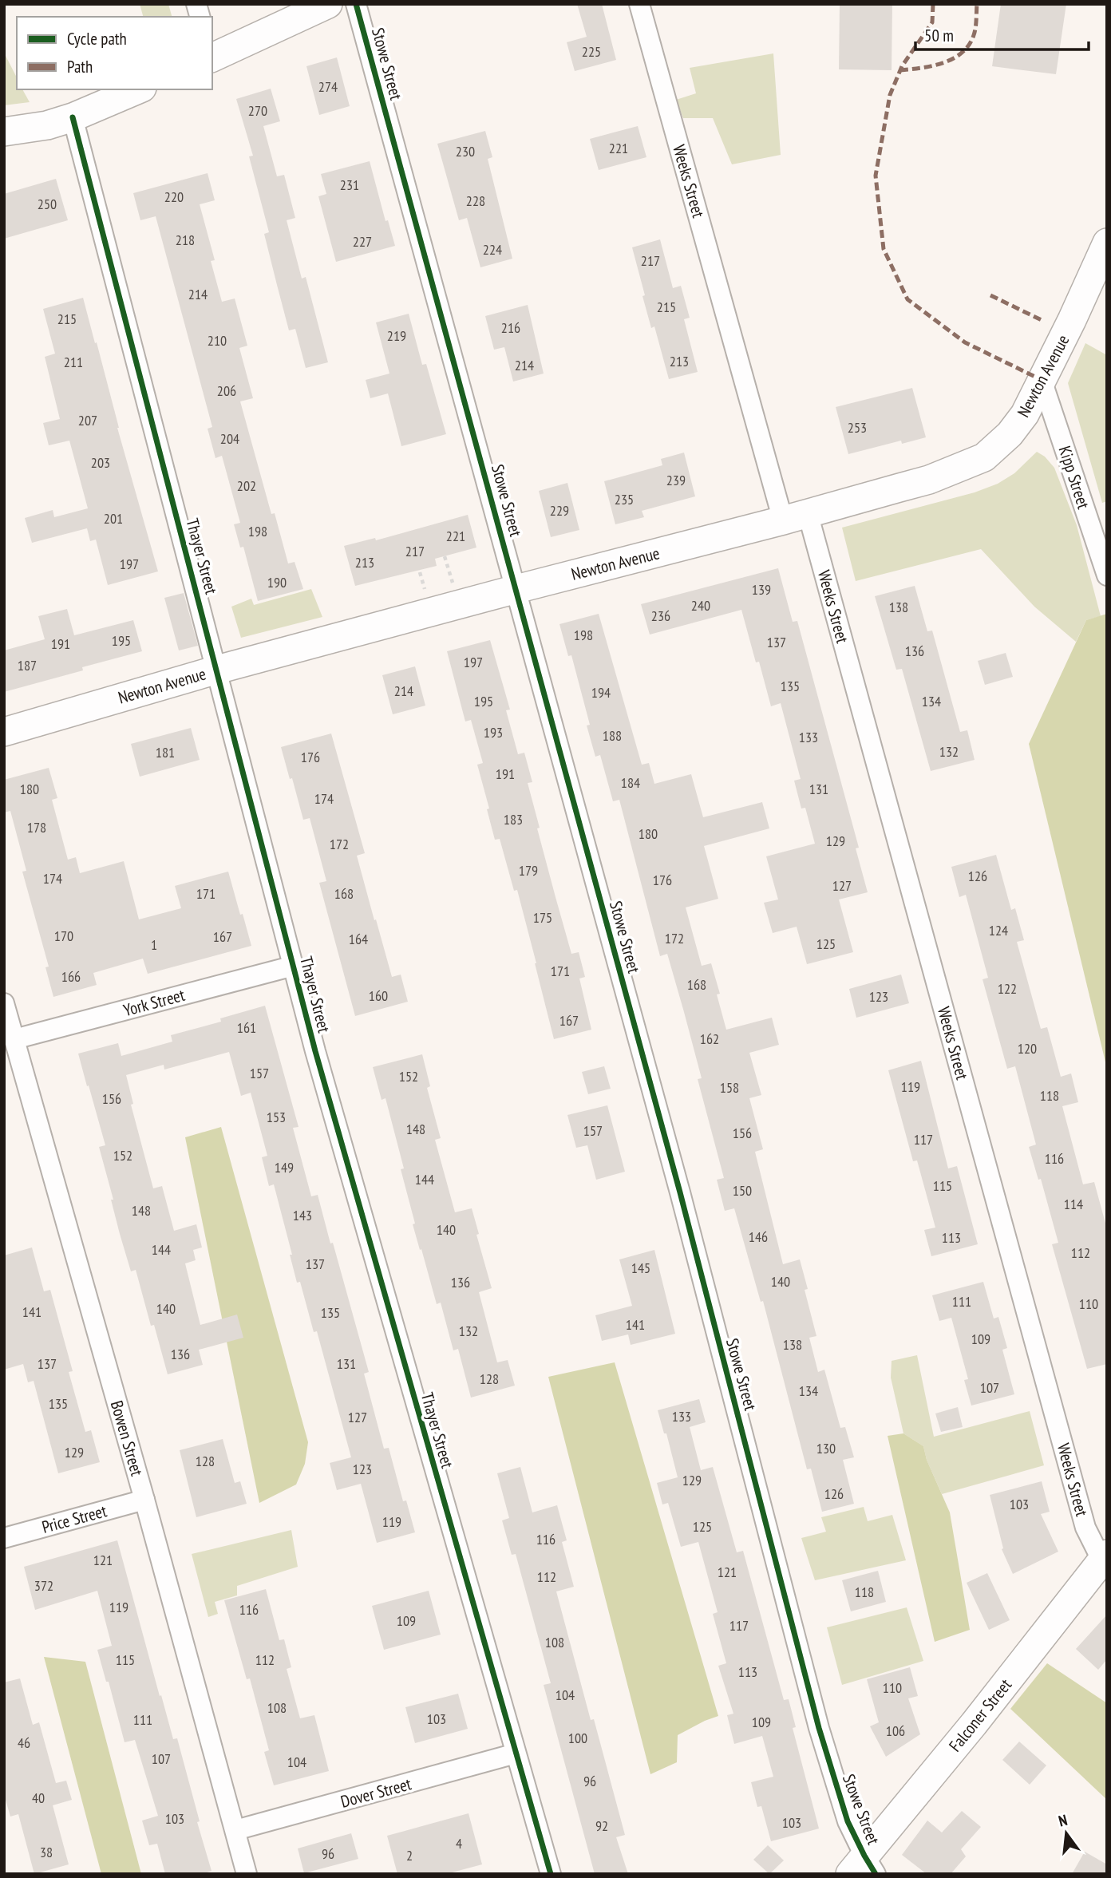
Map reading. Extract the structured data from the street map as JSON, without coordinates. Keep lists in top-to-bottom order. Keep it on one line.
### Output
{"streets":{"street":["Stowe Street","Weeks Street","Newton Avenue","Kipp Street","Thayer Street","York Street","Bowen Street","Price Street","Falconer Street","Dover Street"]},"crossings":[["Stowe Street","Newton Avenue"],["Stowe Street","Falconer Street"],["Weeks Street","Newton Avenue"],["Weeks Street","Falconer Street"],["Newton Avenue","Kipp Street"],["Newton Avenue","Thayer Street"],["Thayer Street","York Street"],["Thayer Street","Dover Street"],["York Street","Bowen Street"],["Bowen Street","Price Street"],["Bowen Street","Dover Street"]],"house_numbers":["225","274","270","221","230","231","220","228","250","218","227","224","217","214","215","215","216","219","210","213","211","214","206","207","253","204","203","239","202","235","229","201","198","221","217","213","197","190","139","240","138","236","198","195","137","191","136","197","187","135","214","194","195","134","193","188","133","132","181","176","191","184","180","131","174","183","178","180","129","172","179","126","174","176","127","171","168","175","124","170","167","172","164","125","1","171","166","168","122","160","123","167","161","162","120","157","152","119","158","118","156","153","148","157","156","117","152","116","149","144","115","150","114","148","143","140","146","113","144","112","137","145","140","136","111","110","140","141","135","141","132","109","138","136","137","131","128","107","134","135","133","127","130","129","128","123","129","126","103","119","125","116","121","121","112","372","118","119","116","109","117","108","115","112","113","110","104","108","103","111","109","106","100","46","107","104","96","40","103","103","92","4","38","96","2"],"legend":["Cycle path","Path"],"scale_bar":"50 m","north":"top"}
